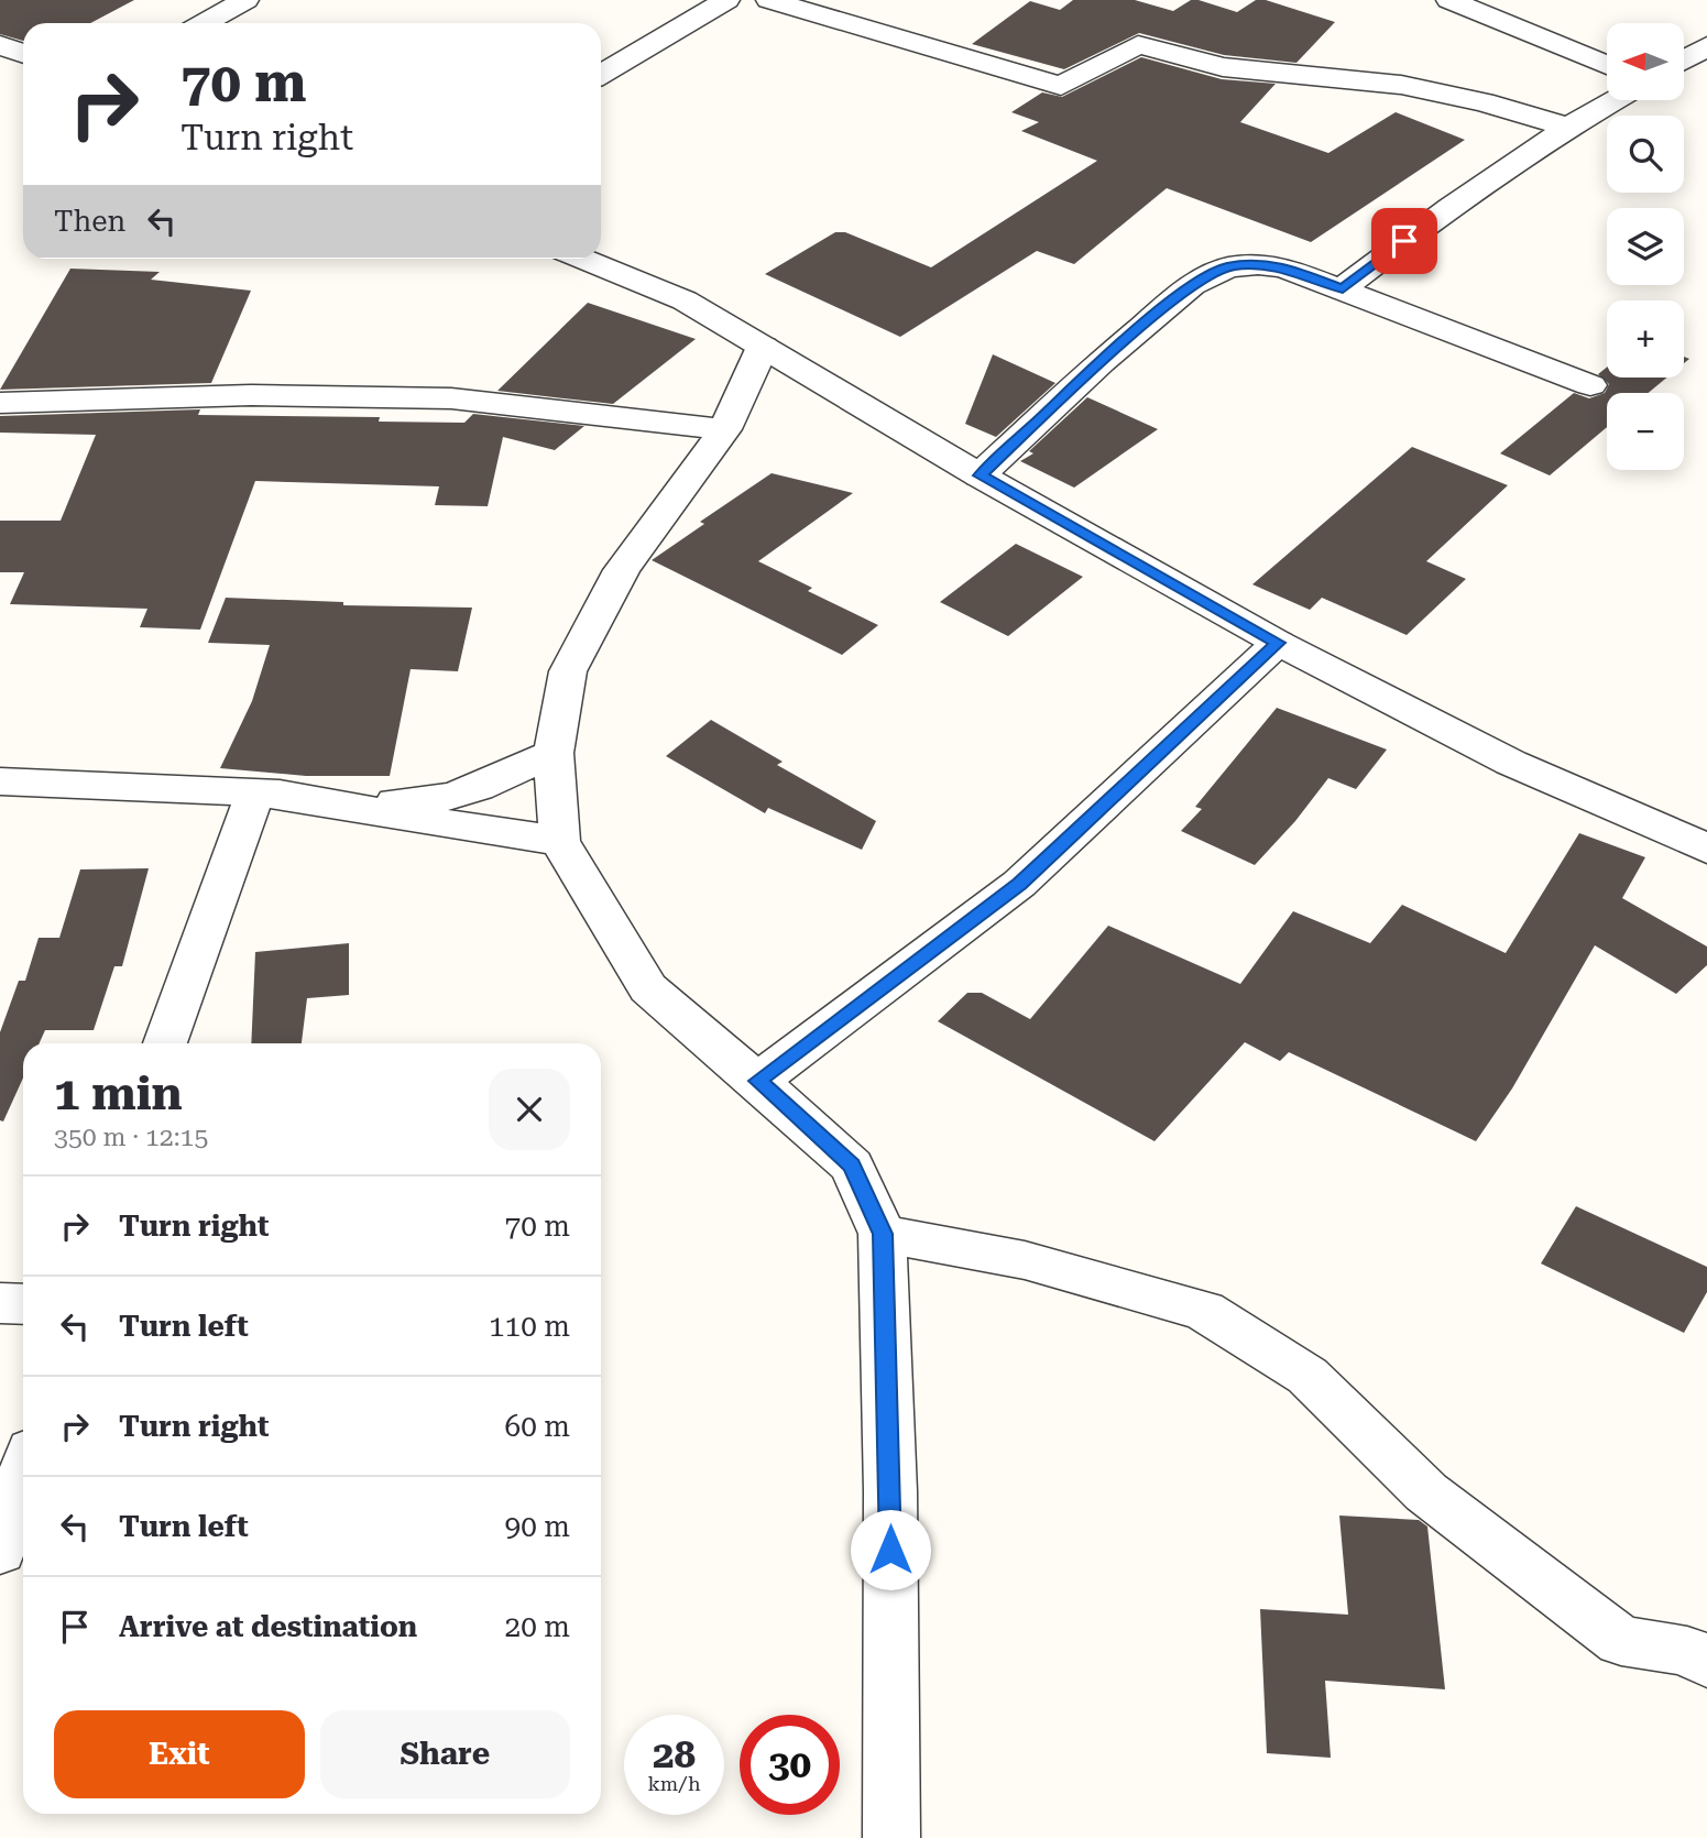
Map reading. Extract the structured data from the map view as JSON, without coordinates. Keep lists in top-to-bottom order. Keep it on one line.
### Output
{"north":"left","page":{"map_buttons":["+","−"],"turn":["70 m","Turn right"],"then":"Then","heading":["1 min","350 m · 12:15"],"list":[{"name":"Turn right","value":"70 m"},{"name":"Turn left","value":"110 m"},{"name":"Turn right","value":"60 m"},{"name":"Turn left","value":"90 m"},{"name":"Arrive at destination","value":"20 m"}],"buttons":["Exit","Share"],"speed":"28 km/h","limit":"30"}}
